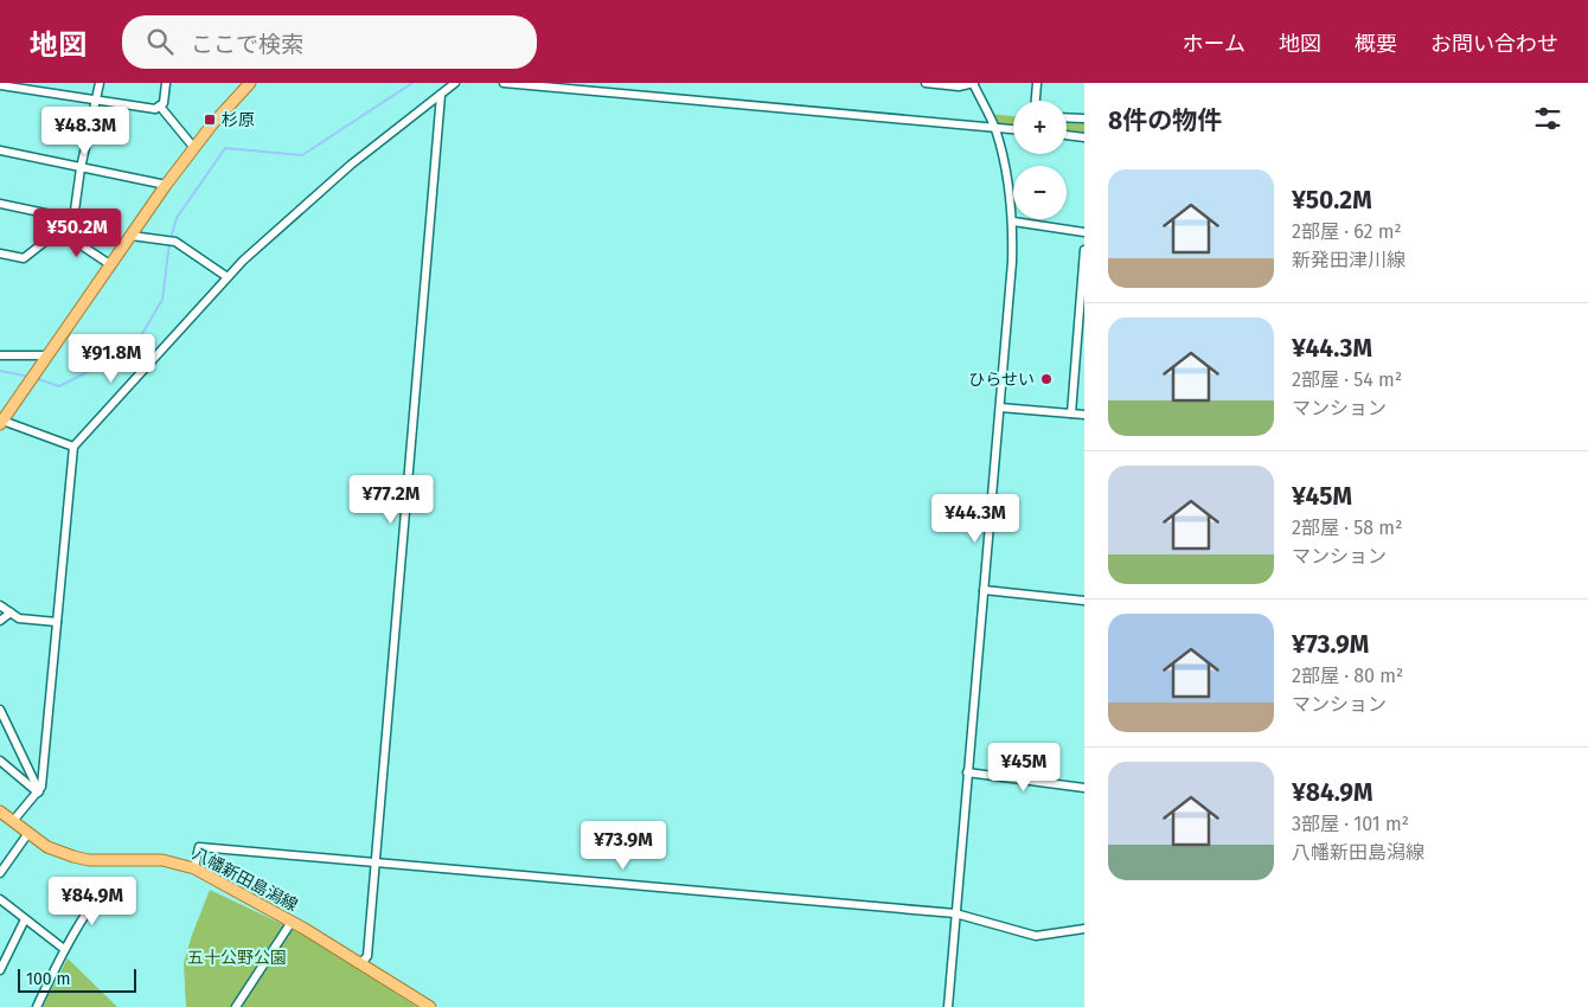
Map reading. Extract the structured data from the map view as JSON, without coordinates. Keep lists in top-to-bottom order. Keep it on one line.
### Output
{"streets":{"main road":["八幡新田島潟線"]},"parks":["五十公野公園"],"places":{"transit":["杉原"],"other":["ひらせい"]},"scale_bar":"100 m","page":{"header":"地図","search":"ここで検索","nav":["ホーム","地図","概要","お問い合わせ"],"heading":"8件の物件","map_buttons":["+","−"],"price":["¥48.3M","¥50.2M","¥91.8M","¥77.2M","¥44.3M","¥45M","¥73.9M","¥84.9M"],"list":[{"name":"¥50.2M","note":"2部屋 · 62 m² · 新発田津川線"},{"name":"¥44.3M","note":"2部屋 · 54 m² · マンション"},{"name":"¥45M","note":"2部屋 · 58 m² · マンション"},{"name":"¥73.9M","note":"2部屋 · 80 m² · マンション"},{"name":"¥84.9M","note":"3部屋 · 101 m² · 八幡新田島潟線"}],"scale":"100 m"}}
